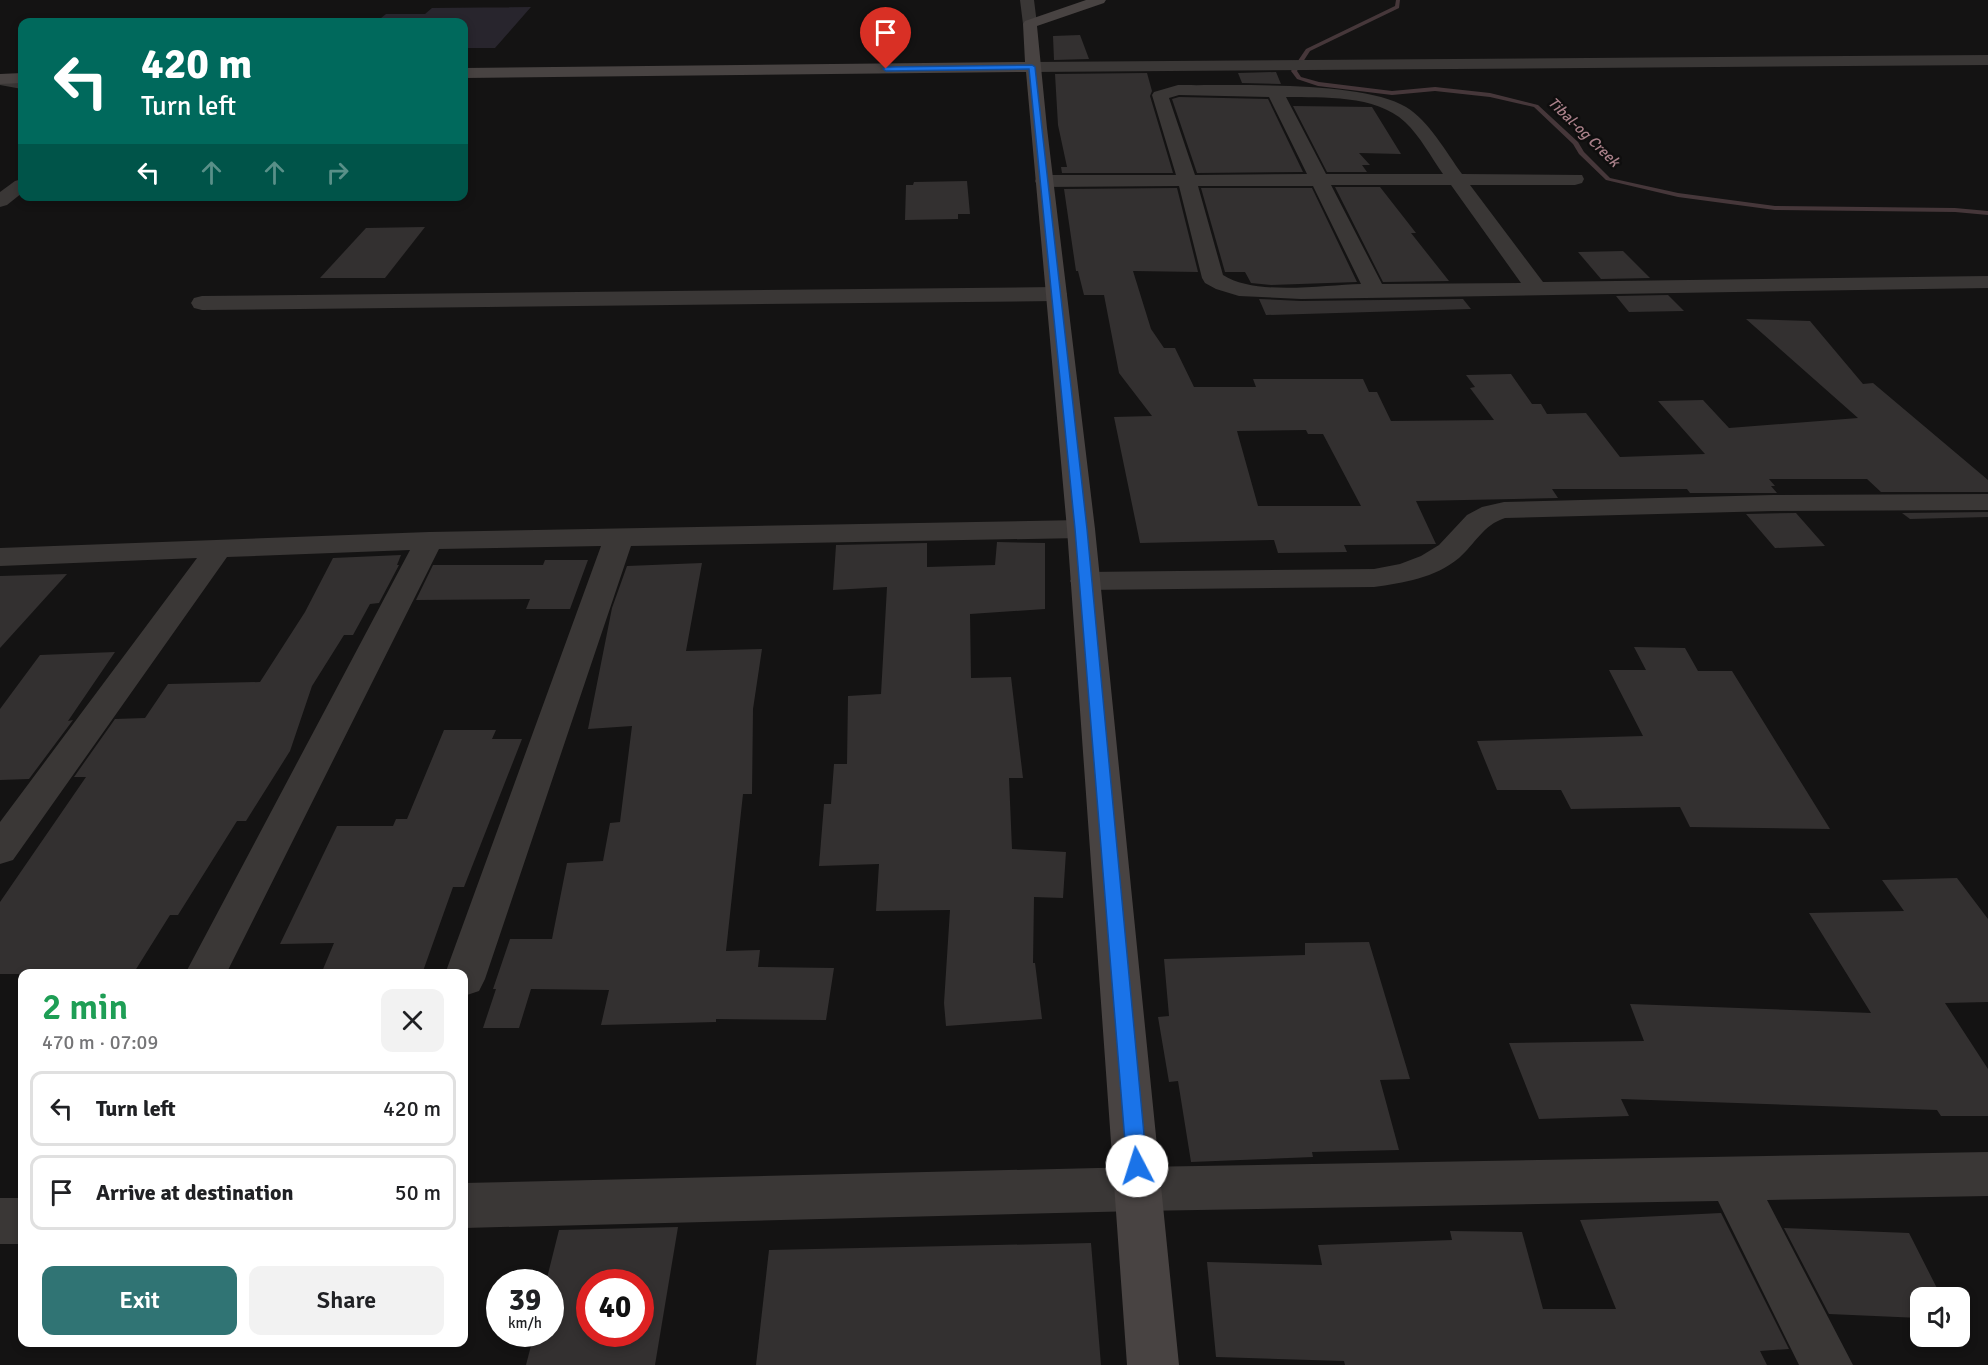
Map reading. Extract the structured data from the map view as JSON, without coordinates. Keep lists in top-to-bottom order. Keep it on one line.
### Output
{"water":["Tibal-og Creek"],"page":{"turn":["420 m","Turn left"],"heading":["2 min","470 m · 07:09"],"list":[{"name":"Turn left","value":"420 m"},{"name":"Arrive at destination","value":"50 m"}],"buttons":["Exit","Share"],"speed":"39 km/h","limit":"40"}}
